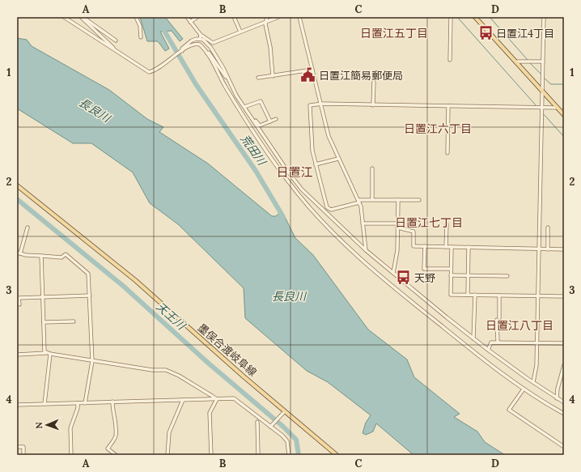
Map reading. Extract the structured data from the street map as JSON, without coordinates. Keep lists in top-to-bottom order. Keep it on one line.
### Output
{"streets":{"main road":["墨俣合渡岐阜線"]},"districts":["日置江五丁目","日置江六丁目","日置江","日置江七丁目","日置江八丁目"],"water":["長良川","荒田川","天王川"],"places":{"bus stop":["日置江4丁目","天野"],"public building":["日置江簡易郵便局"]},"north":"left","grid":{"columns":["A","B","C","D"],"rows":["1","2","3","4"]}}
